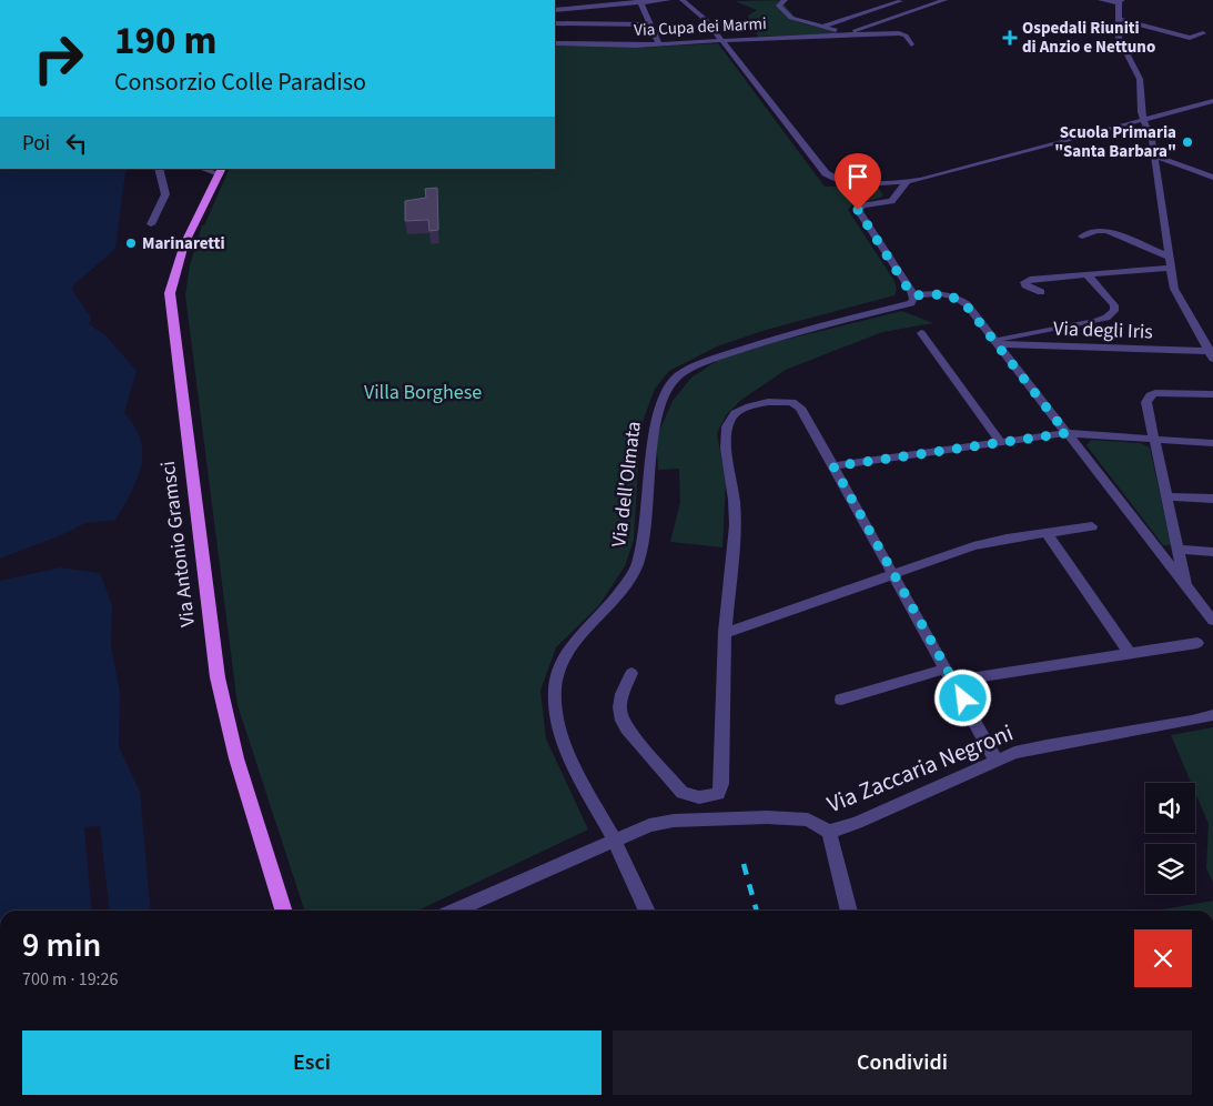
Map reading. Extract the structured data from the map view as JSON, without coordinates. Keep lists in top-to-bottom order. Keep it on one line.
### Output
{"streets":{"main road":["Via Antonio Gramsci"],"street":["Via Cupa dei Marmi","Via degli Iris","Via dell'Olmata","Via Zaccaria Negroni"]},"crossings":[["Via dell'Olmata","Via Zaccaria Negroni"]],"parks":["Villa Borghese"],"places":{"health":["Ospedali Riuniti di Anzio e Nettuno"],"other":["Scuola Primaria \"Santa Barbara\"","Marinaretti"]},"page":{"turn":["190 m","Consorzio Colle Paradiso"],"then":"Poi","heading":["9 min","700 m · 19:26"],"buttons":["Esci","Condividi"]}}
